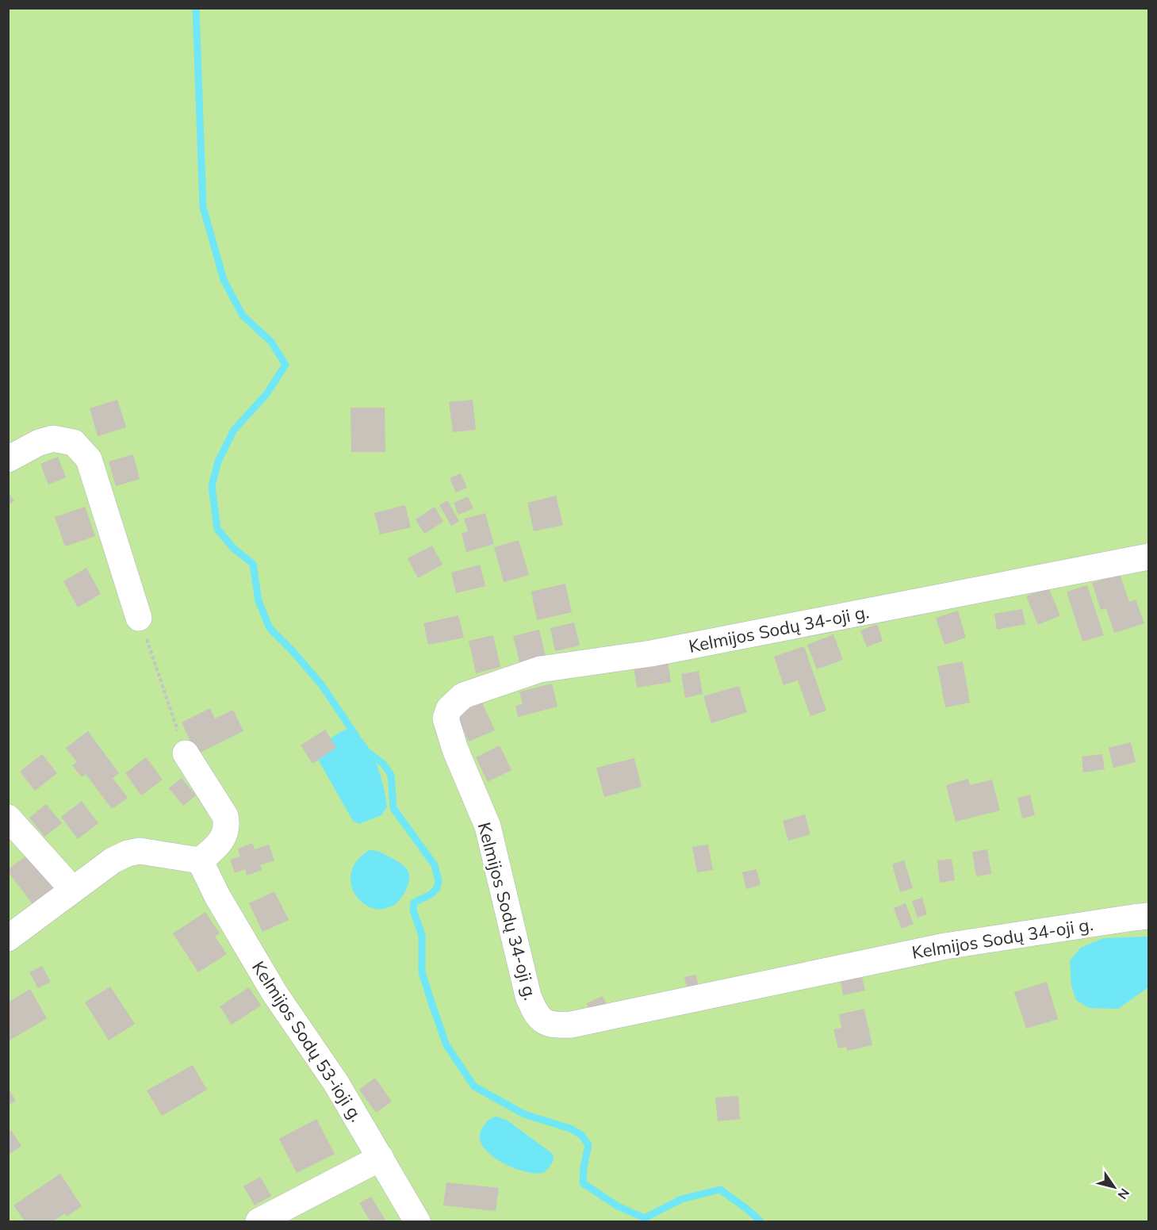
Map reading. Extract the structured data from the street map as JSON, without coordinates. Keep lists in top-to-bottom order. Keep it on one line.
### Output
{"streets":{"street":["Kelmijos Sodų 34-oji g.","Kelmijos Sodų 53-ioji g."]},"north":"bottom right"}
